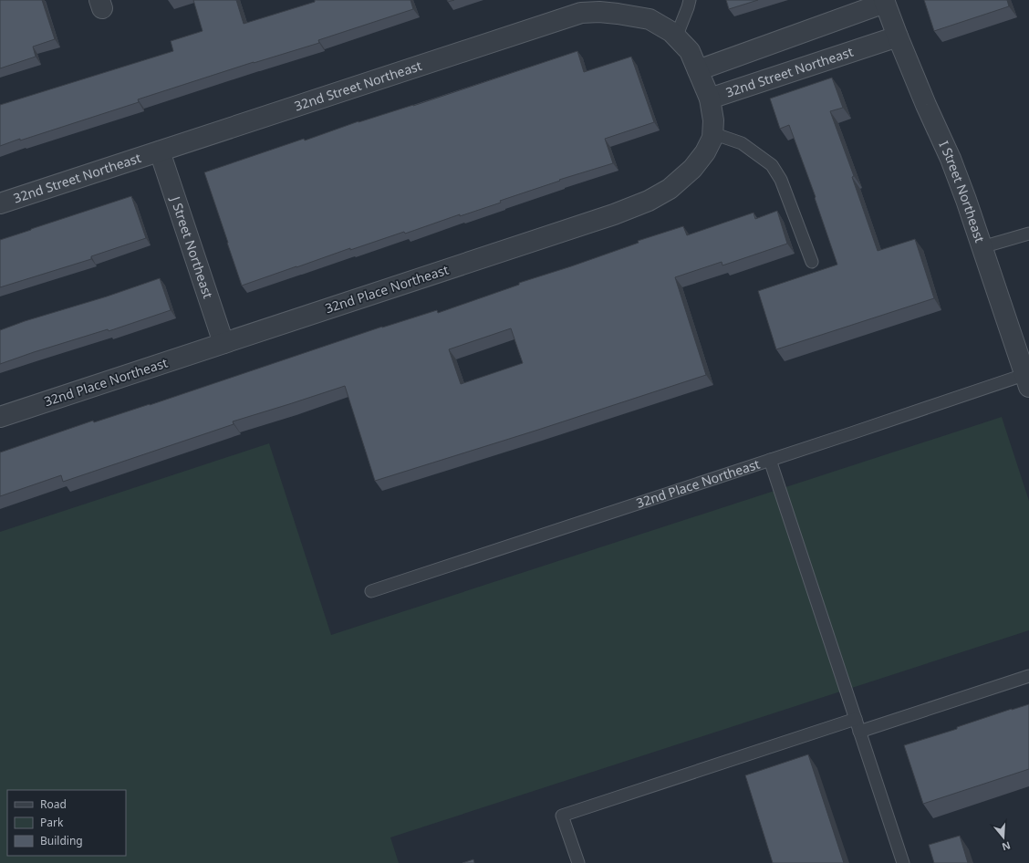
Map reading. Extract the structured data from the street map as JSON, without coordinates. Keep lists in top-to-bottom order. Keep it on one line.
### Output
{"streets":{"street":["32nd Street Northeast","I Street Northeast","J Street Northeast","32nd Place Northeast"]},"crossings":[["32nd Street Northeast","I Street Northeast"],["32nd Street Northeast","J Street Northeast"],["32nd Street Northeast","32nd Place Northeast"],["I Street Northeast","32nd Place Northeast"],["J Street Northeast","32nd Place Northeast"]],"legend":["Road","Park","Building"],"north":"bottom"}
